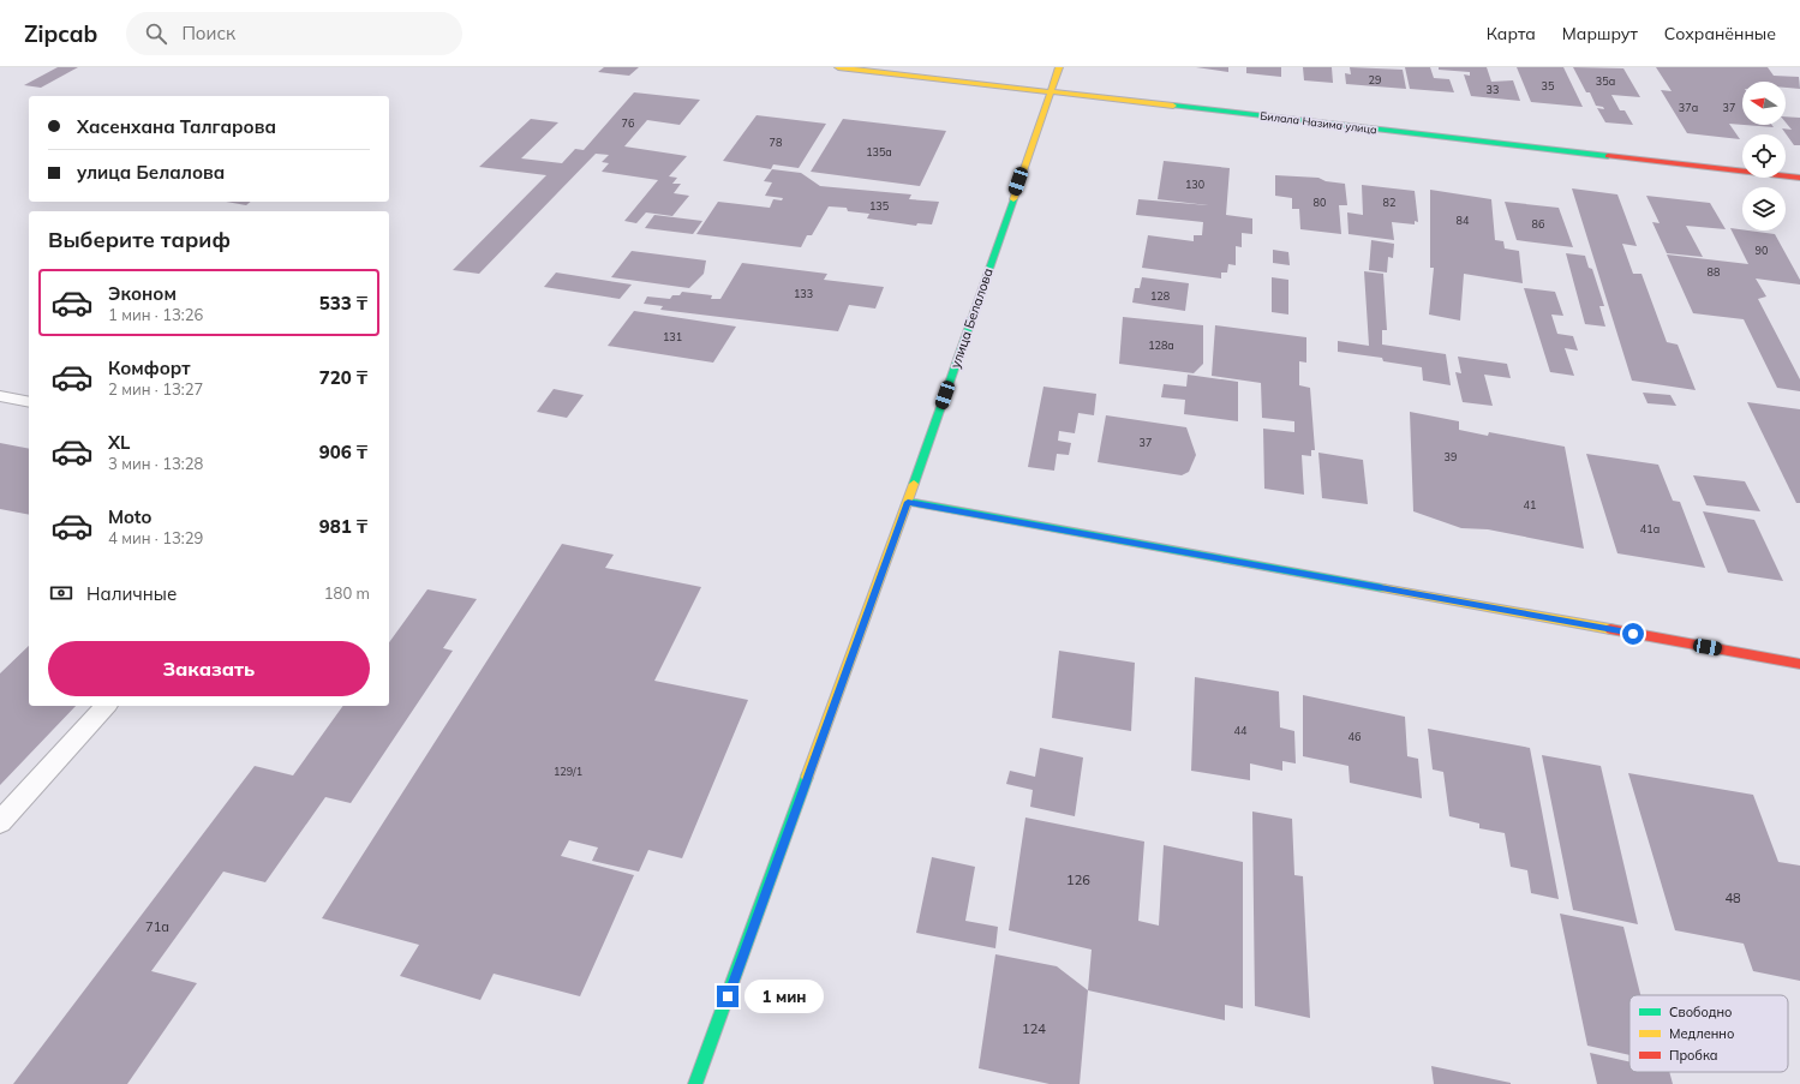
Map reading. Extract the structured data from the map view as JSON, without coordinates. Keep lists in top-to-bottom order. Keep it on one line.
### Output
{"streets":{"street":["Билала Назима улица","улица Белалова"]},"crossings":[["Билала Назима улица","улица Белалова"]],"house_numbers":["29","35а","35","33","37а","37","76","78","135а","130","80","82","135","84","86","90","88","133","128","131","128а","37","39","41","41а","44","46","129/1","126","48","71а","124"],"legend":["Свободно","Медленно","Пробка"],"north":"left","page":{"header":"Zipcab","search":"Поиск","nav":["Карта","Маршрут","Сохранённые"],"banner":["Хасенхана Талгарова","улица Белалова"],"heading":"Выберите тариф","list":[{"name":"Эконом","note":"1 мин · 13:26","value":"533 ₸"},{"name":"Комфорт","note":"2 мин · 13:27","value":"720 ₸"},{"name":"XL","note":"3 мин · 13:28","value":"906 ₸"},{"name":"Moto","note":"4 мин · 13:29","value":"981 ₸"}],"pay":["Наличные","180 m"],"buttons":"Заказать","bubble":"1 мин"}}
